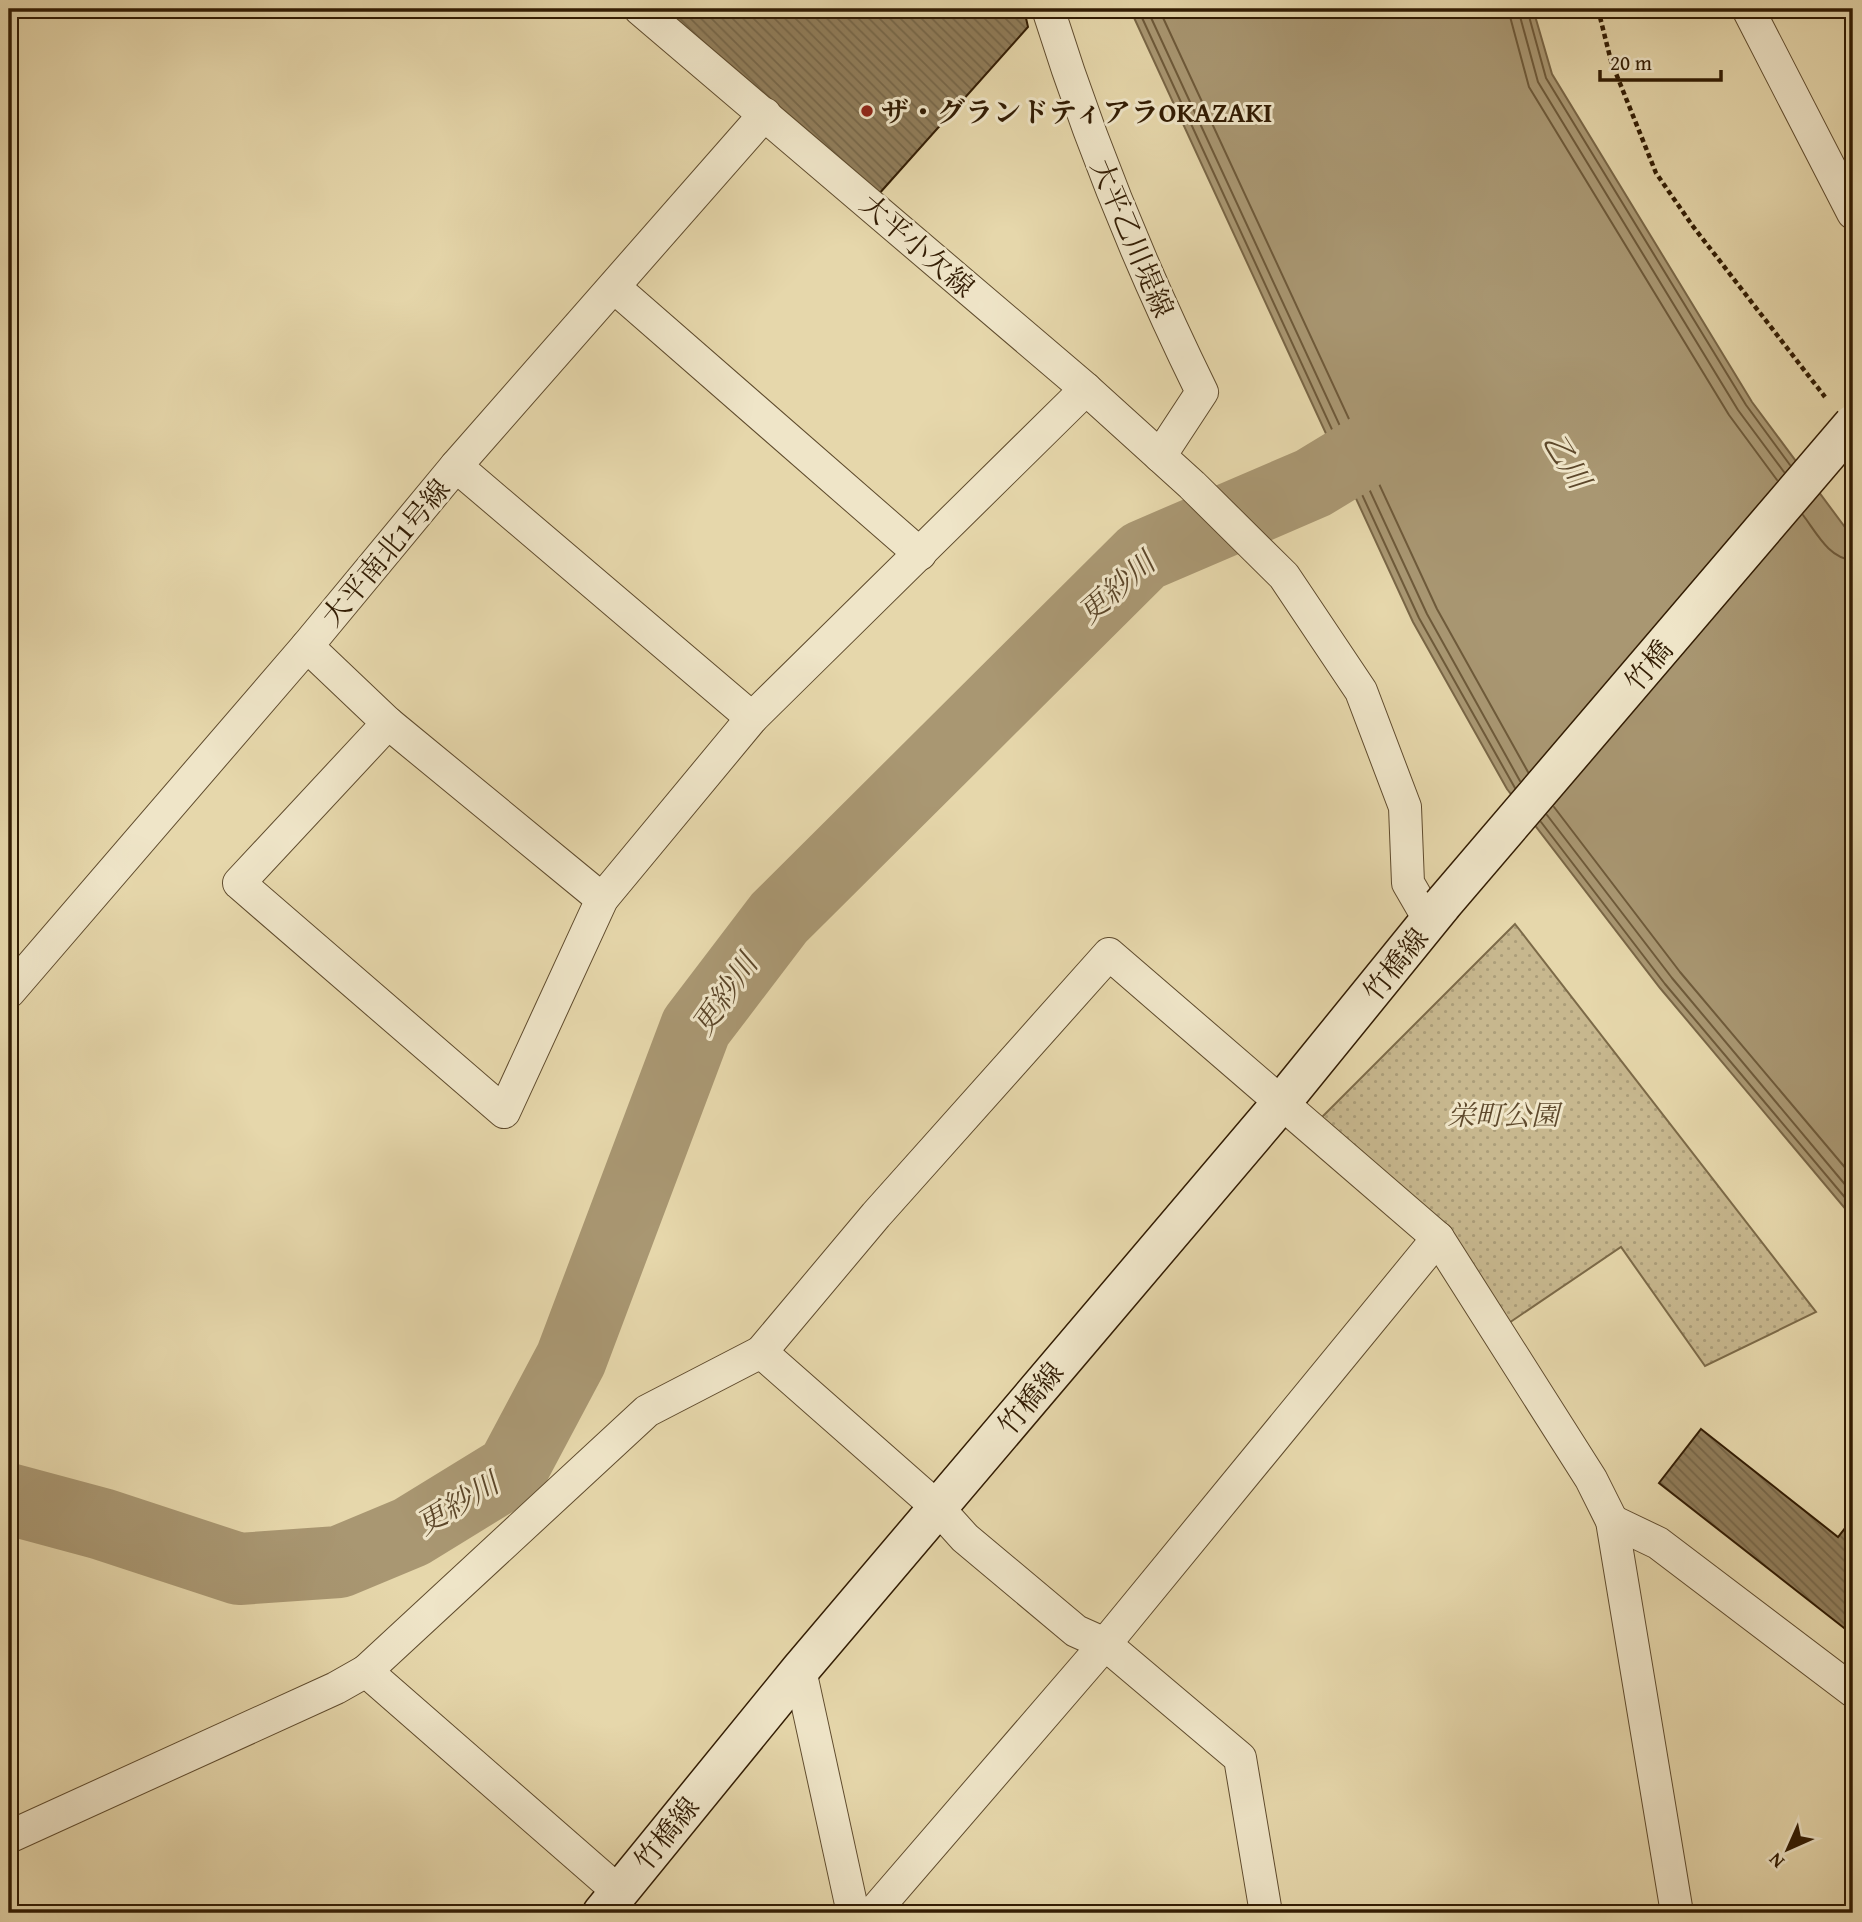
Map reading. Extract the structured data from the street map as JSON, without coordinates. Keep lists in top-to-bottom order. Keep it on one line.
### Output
{"streets":{"street":["大平乙川堤線","大平小欠線","大平南北1号線","竹橋","竹橋線"]},"crossings":[["大平乙川堤線","大平小欠線"],["大平小欠線","大平南北1号線"],["大平小欠線","竹橋"],["大平小欠線","竹橋線"],["竹橋","竹橋線"]],"water":["乙川","更紗川"],"parks":["栄町公園"],"places":["ザ・グランドティアラOKAZAKI"],"scale_bar":"20 m","north":"bottom left"}
